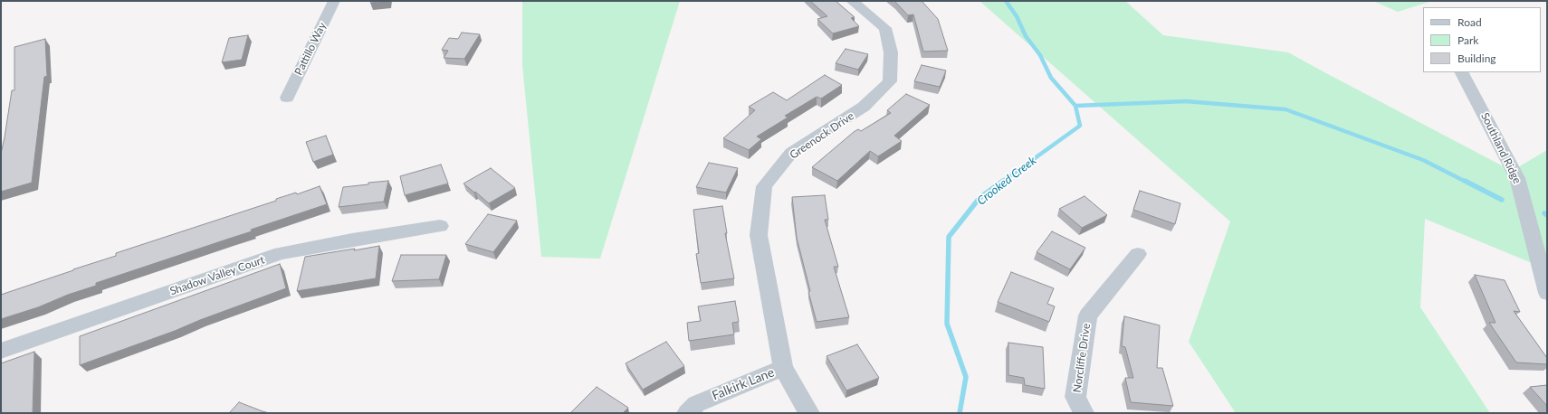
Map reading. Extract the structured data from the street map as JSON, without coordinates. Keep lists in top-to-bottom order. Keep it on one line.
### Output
{"streets":{"street":["Pattillo Way","Greenock Drive","Southland Ridge","Shadow Valley Court","Norcliffe Drive","Falkirk Lane"]},"crossings":[["Greenock Drive","Falkirk Lane"]],"water":["Crooked Creek"],"legend":["Road","Park","Building"]}
